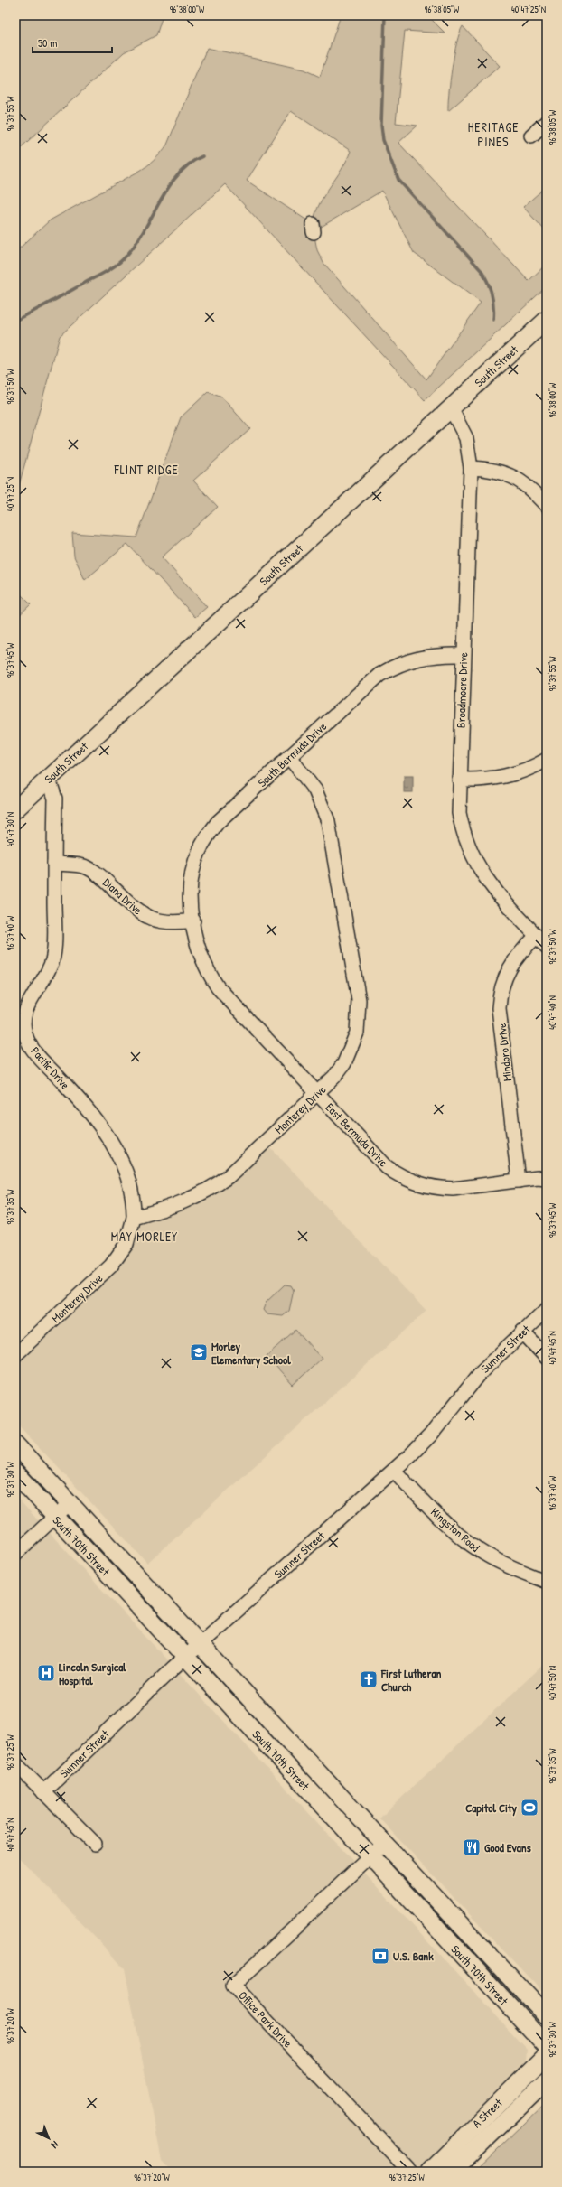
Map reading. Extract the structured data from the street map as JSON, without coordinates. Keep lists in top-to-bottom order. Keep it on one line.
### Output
{"streets":{"main road":["South Street","South 70th Street","A Street"],"street":["Broadmoore Drive","South Bermuda Drive","Diana Drive","Mindoro Drive","Pacific Drive","Monterey Drive","East Bermuda Drive","Sumner Street","Kingston Road","Office Park Drive"]},"crossings":[["South Street","Broadmoore Drive"],["South Street","Pacific Drive"],["Broadmoore Drive","South Bermuda Drive"],["Broadmoore Drive","Mindoro Drive"],["South Bermuda Drive","Diana Drive"],["South Bermuda Drive","Monterey Drive"],["South Bermuda Drive","East Bermuda Drive"],["Diana Drive","Pacific Drive"],["Diana Drive","East Bermuda Drive"],["Mindoro Drive","East Bermuda Drive"],["Pacific Drive","Monterey Drive"],["Monterey Drive","East Bermuda Drive"],["Sumner Street","Kingston Road"],["Sumner Street","South 70th Street"],["South 70th Street","Office Park Drive"]],"districts":["HERITAGE PINES","FLINT RIDGE","MAY MORLEY"],"places":{"school or university":["Morley Elementary School"],"hospital":["Lincoln Surgical Hospital"],"church":["First Lutheran Church"],"sports":["Capitol City"],"restaurant":["Good Evans"],"bank":["U.S. Bank"]},"scale_bar":"50 m","north":"bottom right","coordinates":["96°38'00\"W","96°38'05\"W","40°47'25\"N","96°37'55\"W","96°37'50\"W","96°37'45\"W","40°47'30\"N","96°37'40\"W","40°47'40\"N","96°37'35\"W","40°47'45\"N","96°37'30\"W","40°47'50\"N","96°37'25\"W","96°37'20\"W"]}
